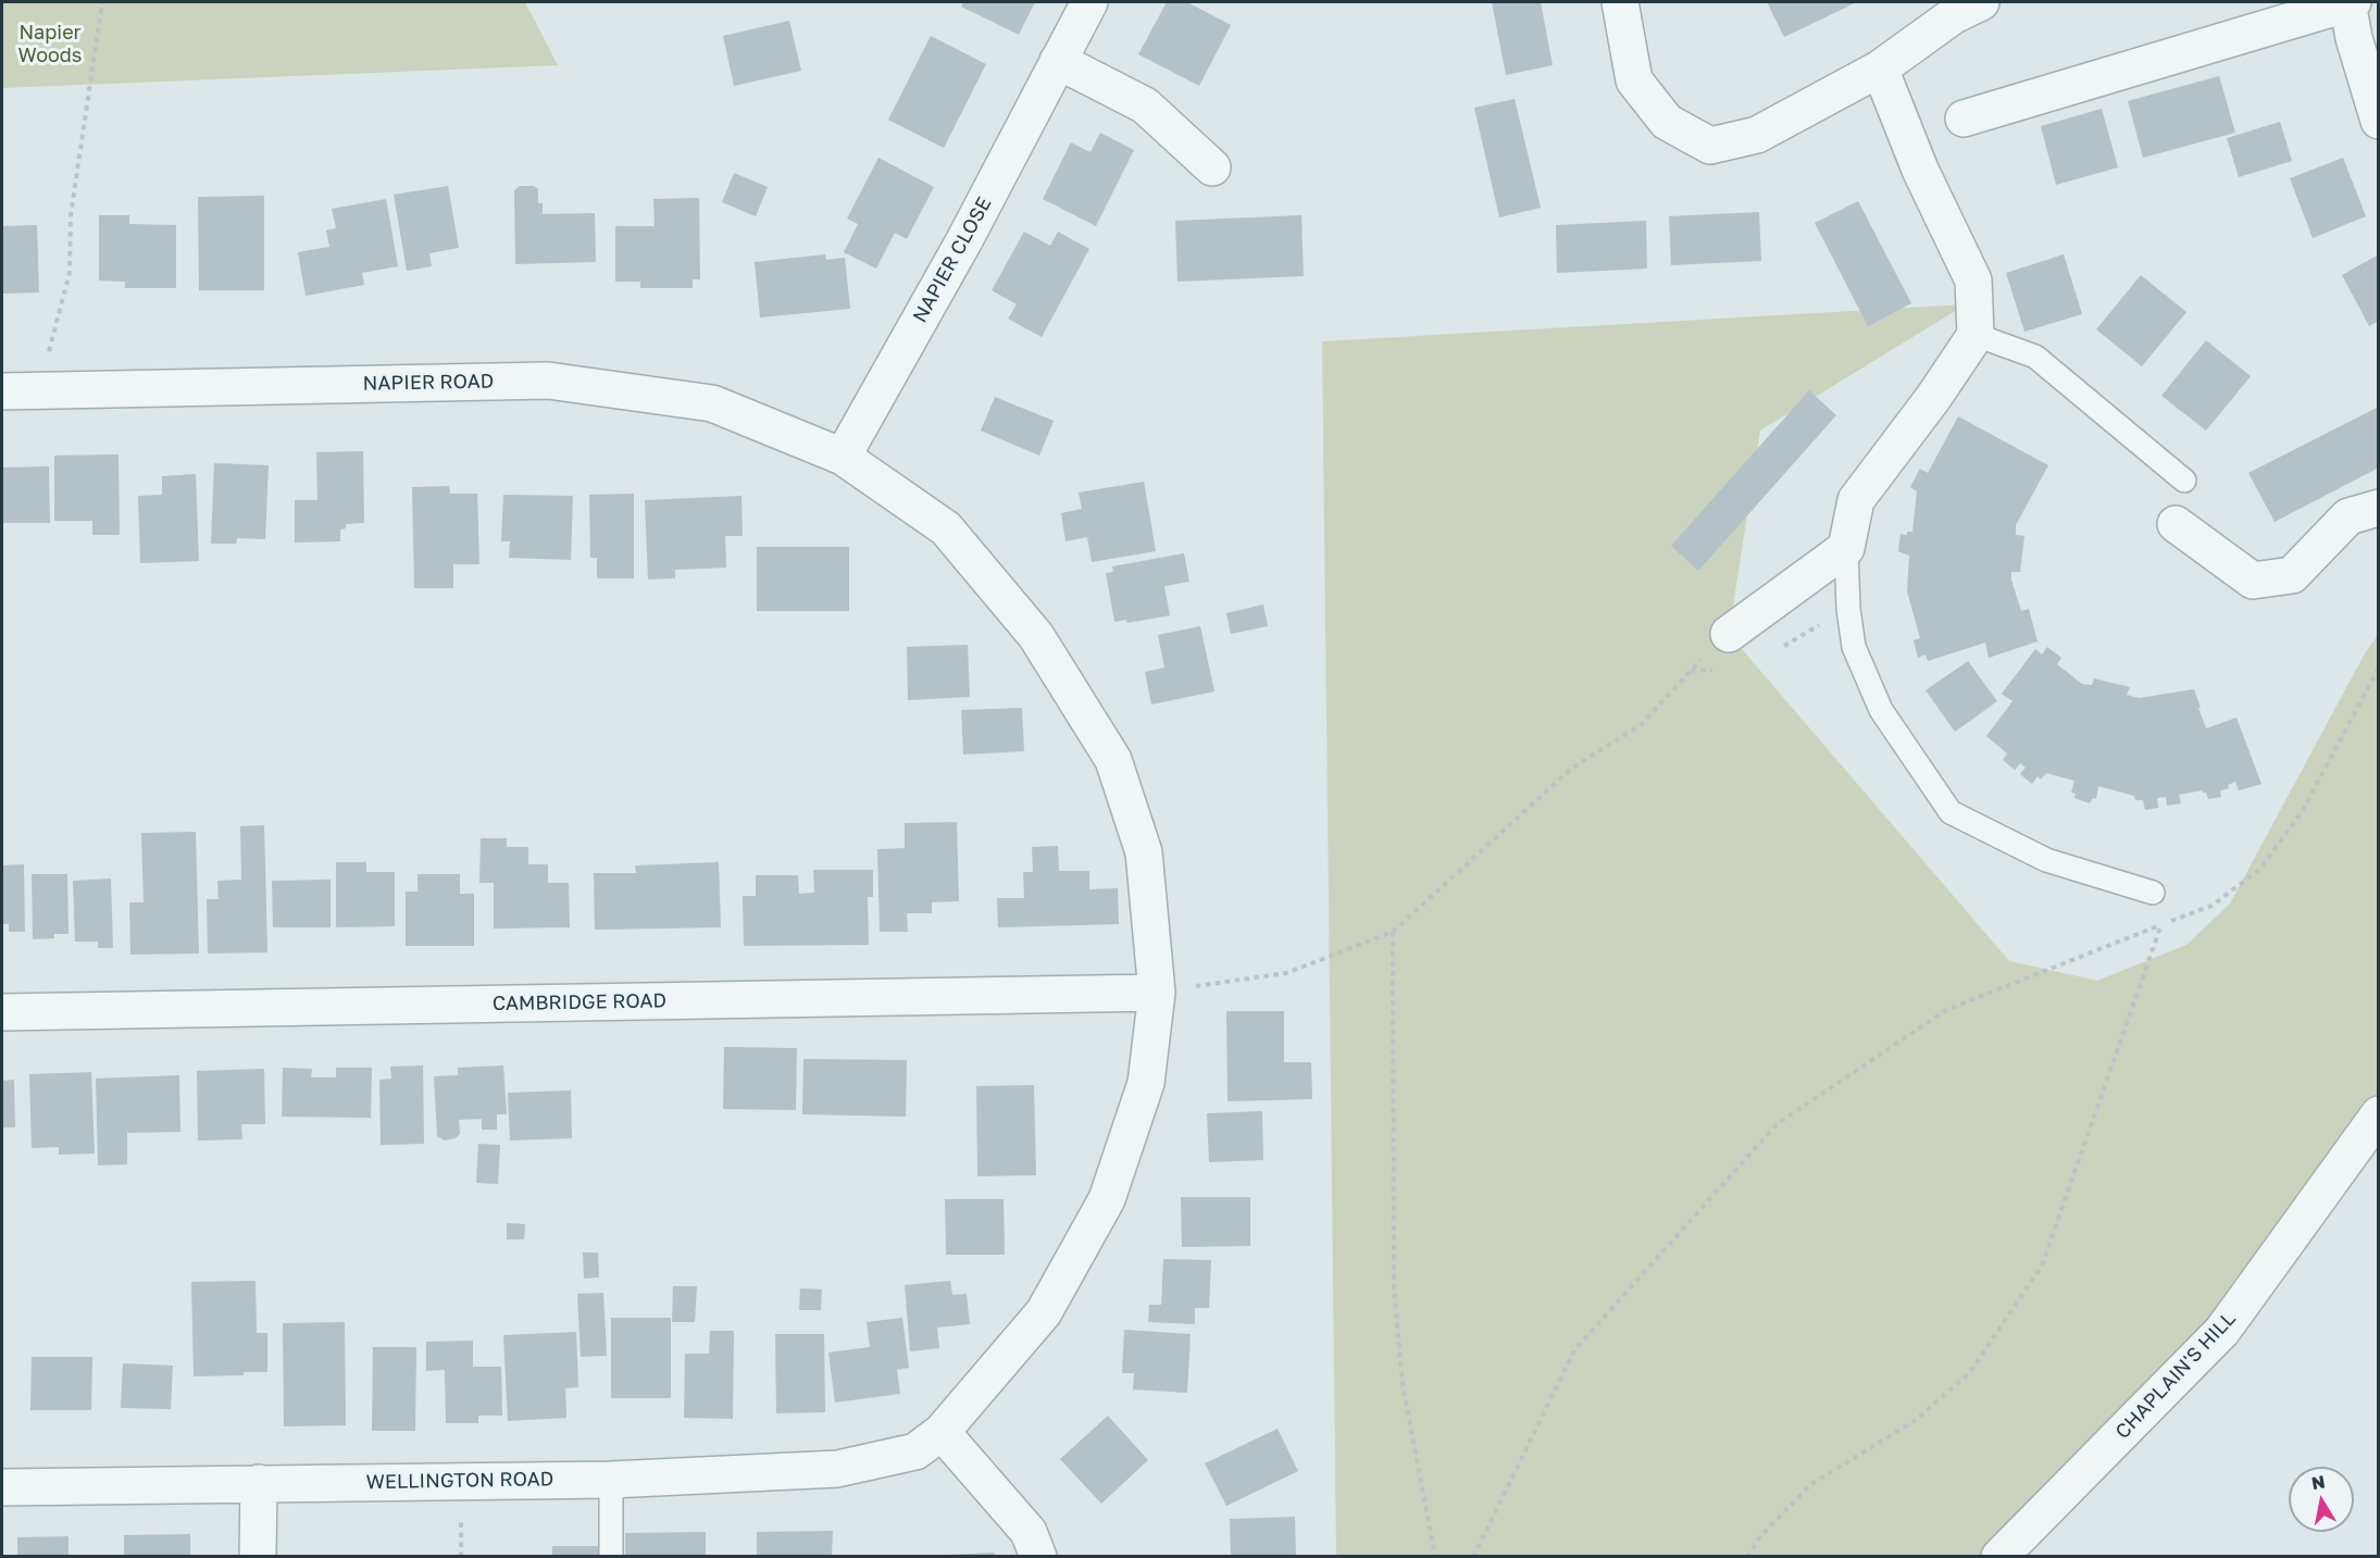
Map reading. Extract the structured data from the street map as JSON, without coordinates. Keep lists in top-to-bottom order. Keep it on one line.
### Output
{"streets":{"street":["NAPIER CLOSE","NAPIER ROAD","CAMBRIDGE ROAD","CHAPLAIN'S HILL","WELLINGTON ROAD"]},"crossings":[["NAPIER CLOSE","NAPIER ROAD"],["NAPIER ROAD","CAMBRIDGE ROAD"],["NAPIER ROAD","WELLINGTON ROAD"]],"parks":["Napier Woods"],"north":"top"}
